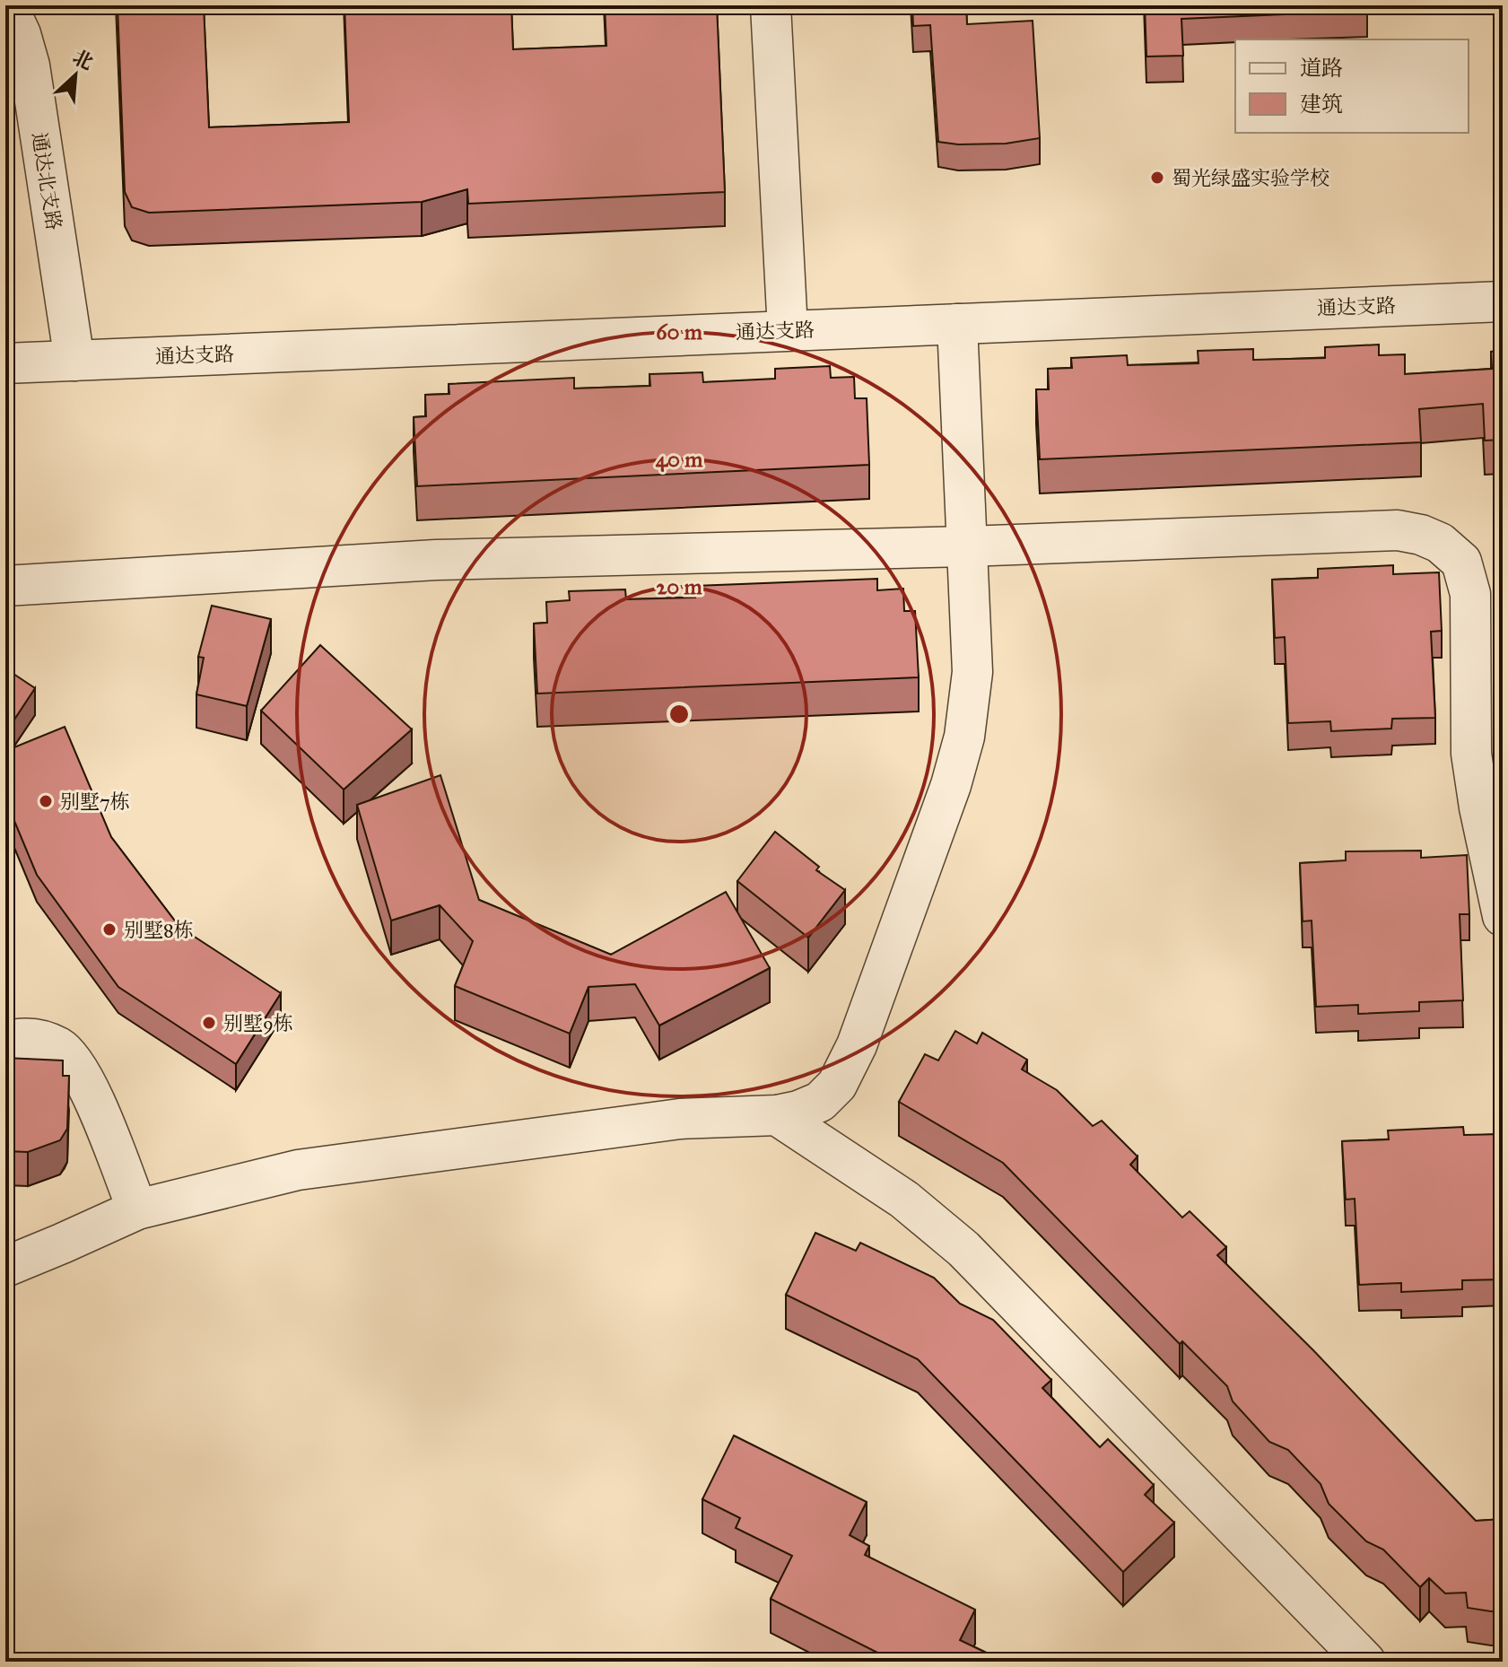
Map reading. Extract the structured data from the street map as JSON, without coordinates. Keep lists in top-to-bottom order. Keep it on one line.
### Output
{"streets":{"street":["通达北支路","通达支路"]},"crossings":[["通达北支路","通达支路"]],"places":["蜀光绿盛实验学校","别墅7栋","别墅8栋","别墅9栋"],"legend":["道路","建筑"],"north":"top right","rings":["60 m","40 m","20 m"]}
